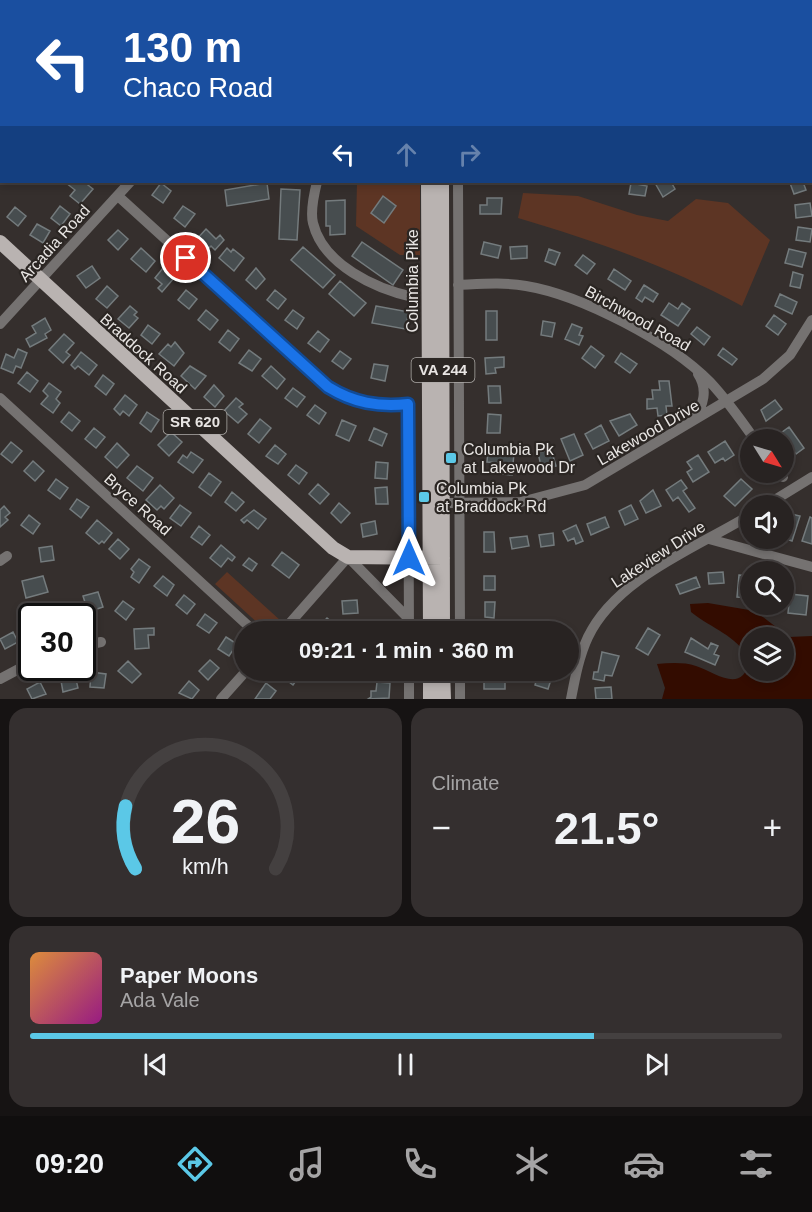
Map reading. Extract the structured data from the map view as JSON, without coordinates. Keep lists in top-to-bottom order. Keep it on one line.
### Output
{"streets":{"main road":["Columbia Pike","Braddock Road","VA 244","SR 620"],"street":["Arcadia Road","Birchwood Road","Lakewood Drive","Bryce Road","Lakeview Drive"]},"crossings":[["Arcadia Road","Braddock Road"],["Columbia Pike","Lakewood Drive"],["Birchwood Road","Lakewood Drive"]],"places":{"transit":["Columbia Pk at Lakewood Dr","Columbia Pk at Braddock Rd"]},"north":"bottom right","page":{"turn":["130 m","Chaco Road"],"limit":"30","trip":"09:21 · 1 min · 360 m","tile":"Climate","heat":["−","21.5°","+"],"song":["Paper Moons","Ada Vale"],"tabs":"09:20","gauge":["26","km/h"]}}
